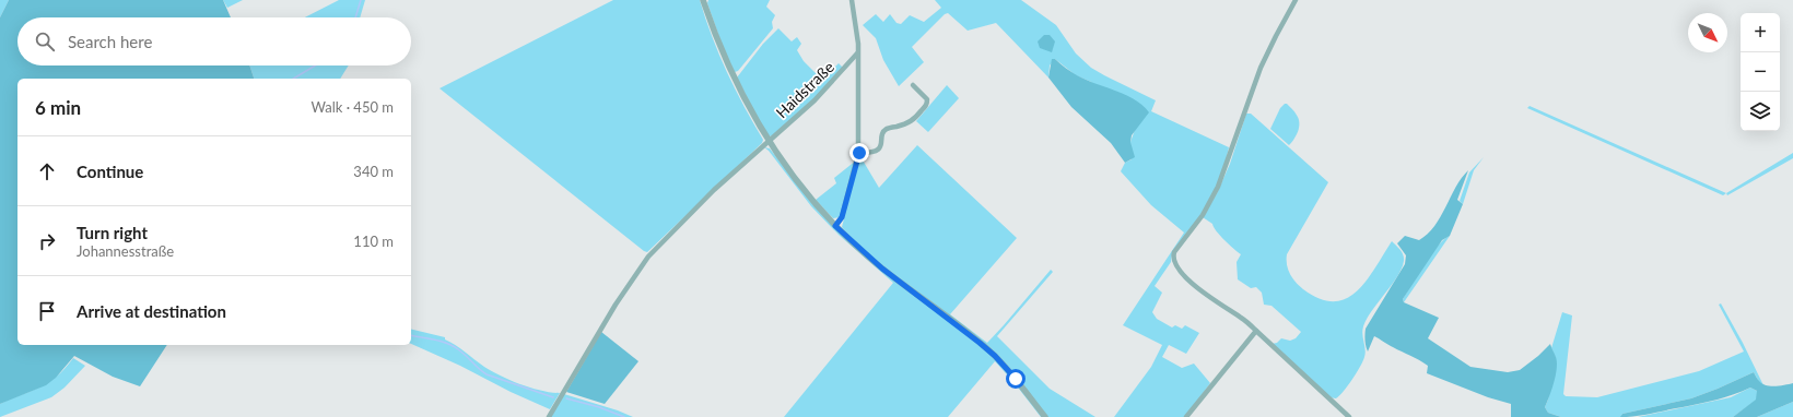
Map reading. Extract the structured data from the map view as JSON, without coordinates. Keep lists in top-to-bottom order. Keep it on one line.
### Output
{"streets":{"street":["Haidstraße"]},"north":"bottom right","page":{"map_buttons":["+","−"],"search":"Search here","heading":["6 min","Walk · 450 m"],"list":[["Continue","340 m"],["Turn right","Johannesstraße","110 m"],"Arrive at destination"]}}
